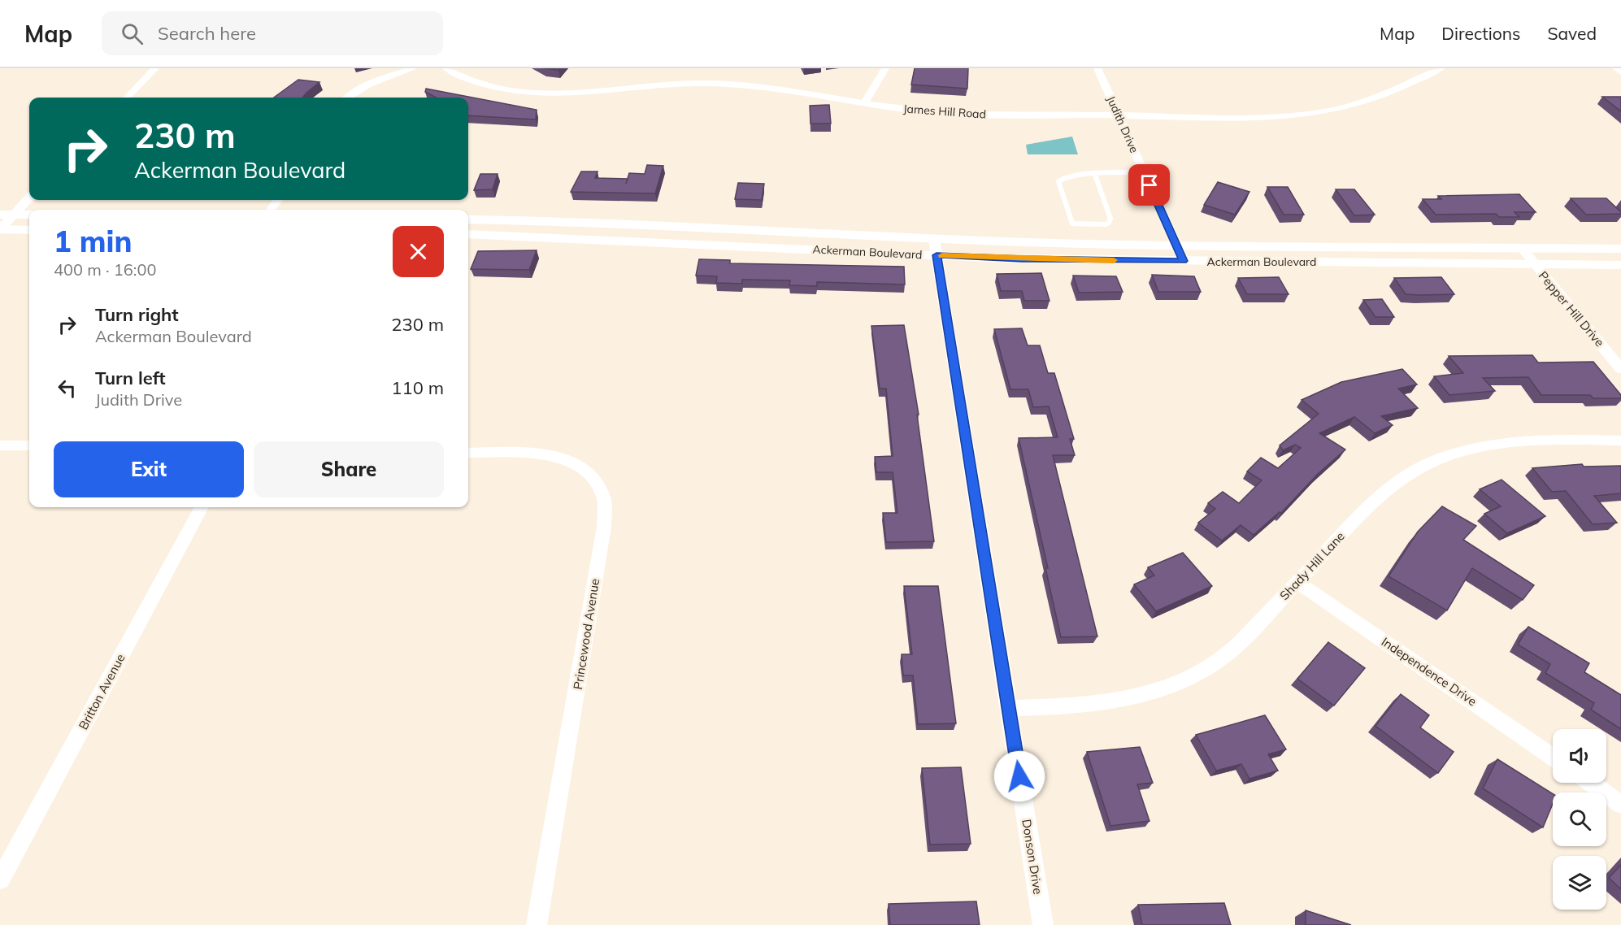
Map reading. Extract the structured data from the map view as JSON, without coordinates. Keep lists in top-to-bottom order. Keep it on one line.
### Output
{"streets":{"street":["James Hill Road","Judith Drive","Ackerman Boulevard","Pepper Hill Drive","Shady Hill Lane","Princewood Avenue","Independence Drive","Britton Avenue","Donson Drive"]},"crossings":[["James Hill Road","Judith Drive"],["Judith Drive","Ackerman Boulevard"],["Ackerman Boulevard","Pepper Hill Drive"],["Ackerman Boulevard","Donson Drive"],["Shady Hill Lane","Independence Drive"],["Shady Hill Lane","Donson Drive"]],"page":{"header":"Map","search":"Search here","nav":["Map","Directions","Saved"],"turn":["230 m","Ackerman Boulevard"],"heading":["1 min","400 m · 16:00"],"list":[{"name":"Turn right","note":"Ackerman Boulevard","value":"230 m"},{"name":"Turn left","note":"Judith Drive","value":"110 m"}],"buttons":["Exit","Share"]}}
